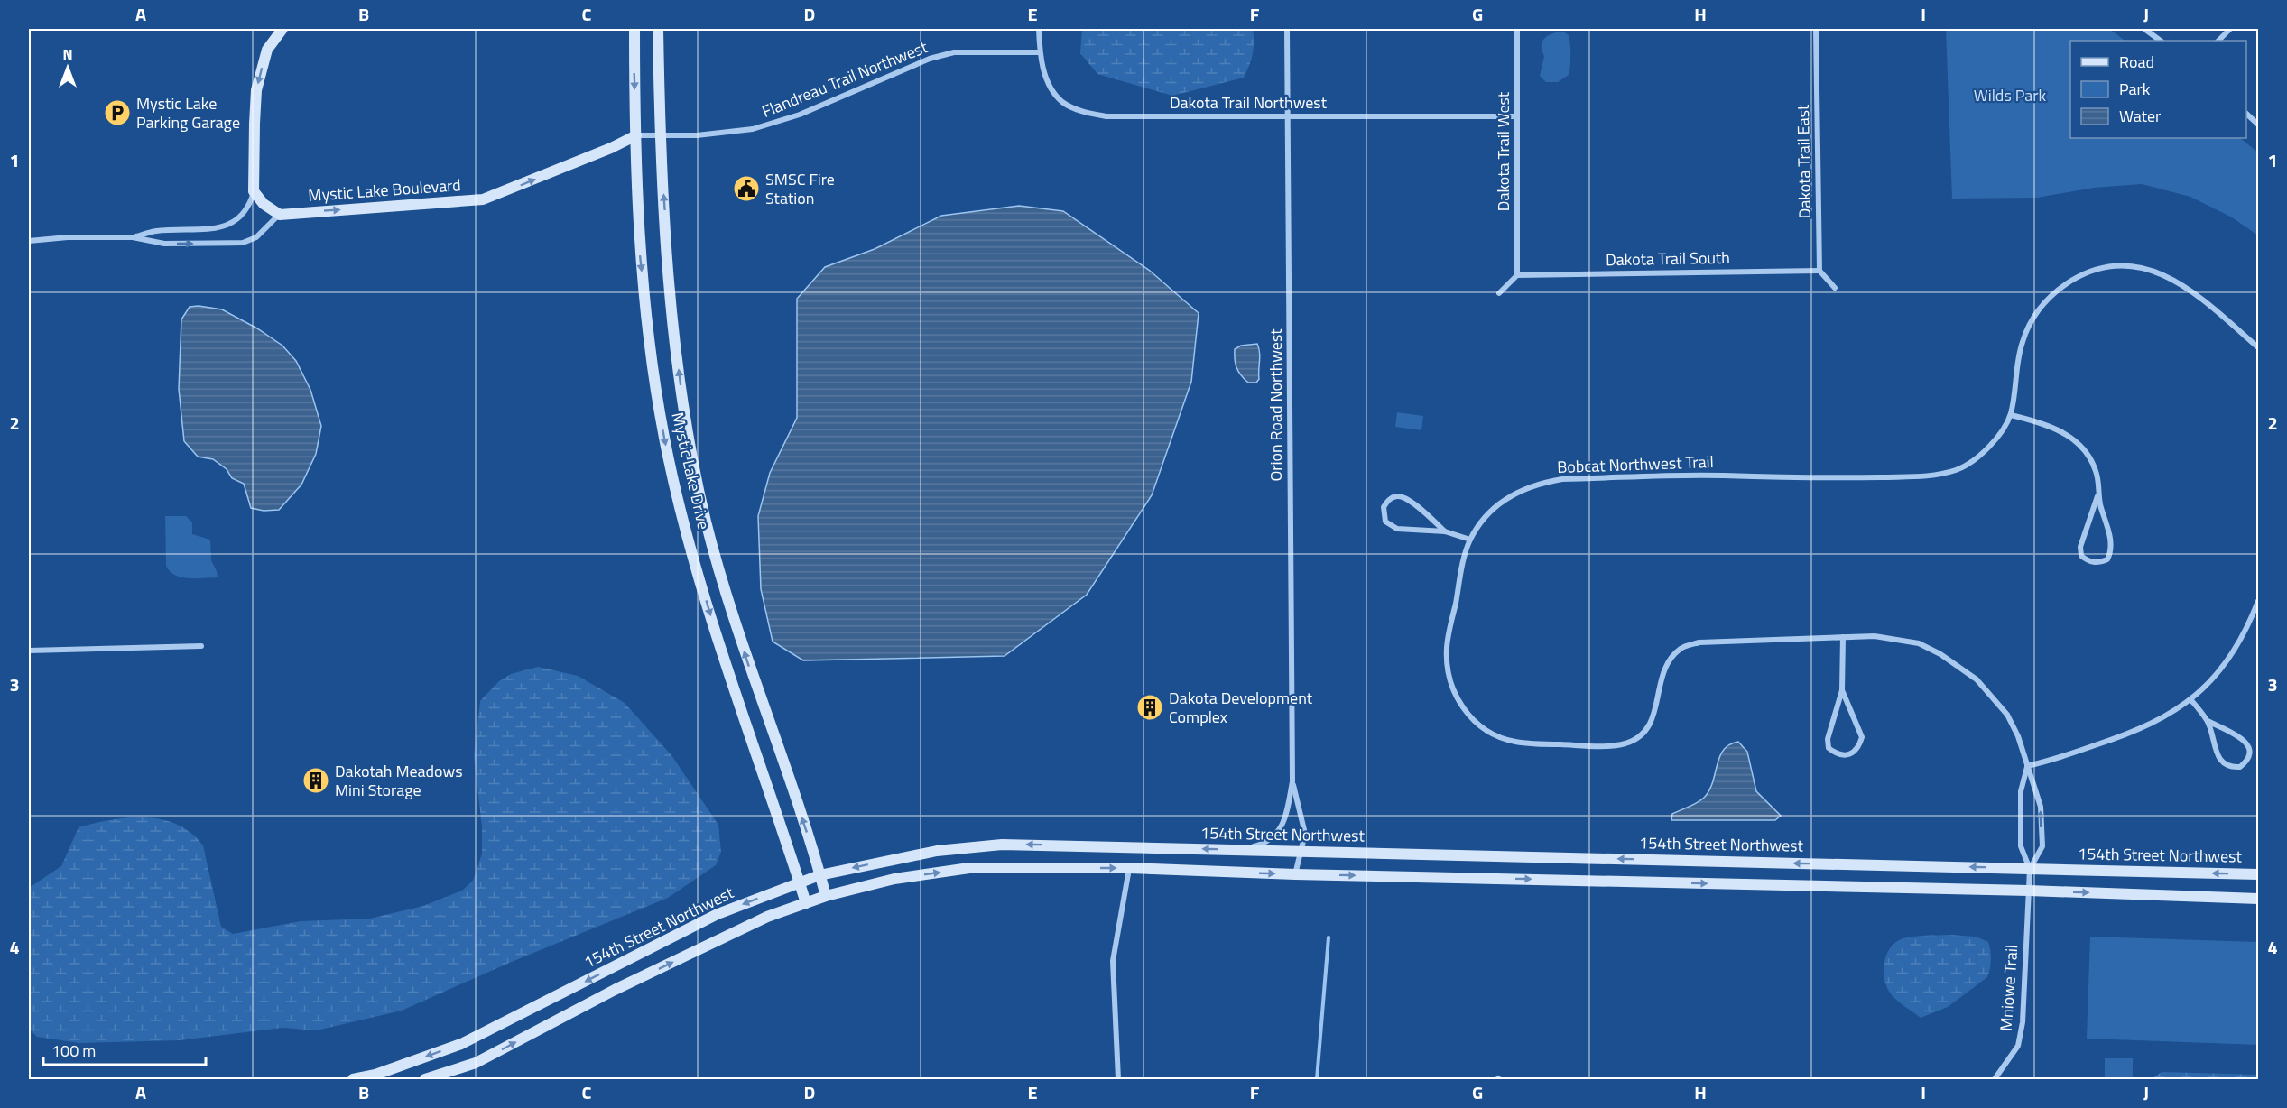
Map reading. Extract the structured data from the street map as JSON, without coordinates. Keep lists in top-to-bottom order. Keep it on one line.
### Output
{"streets":{"street":["Flandreau Trail Northwest","Dakota Trail Northwest","Dakota Trail West","Dakota Trail East","Mystic Lake Boulevard","Dakota Trail South","Orion Road Northwest","Bobcat Northwest Trail","Mystic Lake Drive","154th Street Northwest","Mniowe Trail"]},"crossings":[["Flandreau Trail Northwest","Dakota Trail Northwest"],["Flandreau Trail Northwest","Mystic Lake Boulevard"],["Flandreau Trail Northwest","Mystic Lake Drive"],["Dakota Trail Northwest","Dakota Trail West"],["Dakota Trail Northwest","Orion Road Northwest"],["Dakota Trail West","Dakota Trail South"],["Dakota Trail East","Dakota Trail South"],["Mystic Lake Boulevard","Mystic Lake Drive"],["Orion Road Northwest","154th Street Northwest"],["Bobcat Northwest Trail","154th Street Northwest"],["Bobcat Northwest Trail","Mniowe Trail"],["Mystic Lake Drive","154th Street Northwest"]],"one_way":["Mystic Lake Boulevard"],"parks":["Wilds Park"],"places":{"parking":["Mystic Lake Parking Garage"],"public building":["SMSC Fire Station"],"building":["Dakota Development Complex","Dakotah Meadows Mini Storage"]},"legend":["Road","Park","Water"],"scale_bar":"100 m","north":"top","grid":{"columns":["A","B","C","D","E","F","G","H","I","J"],"rows":["1","2","3","4"]}}
